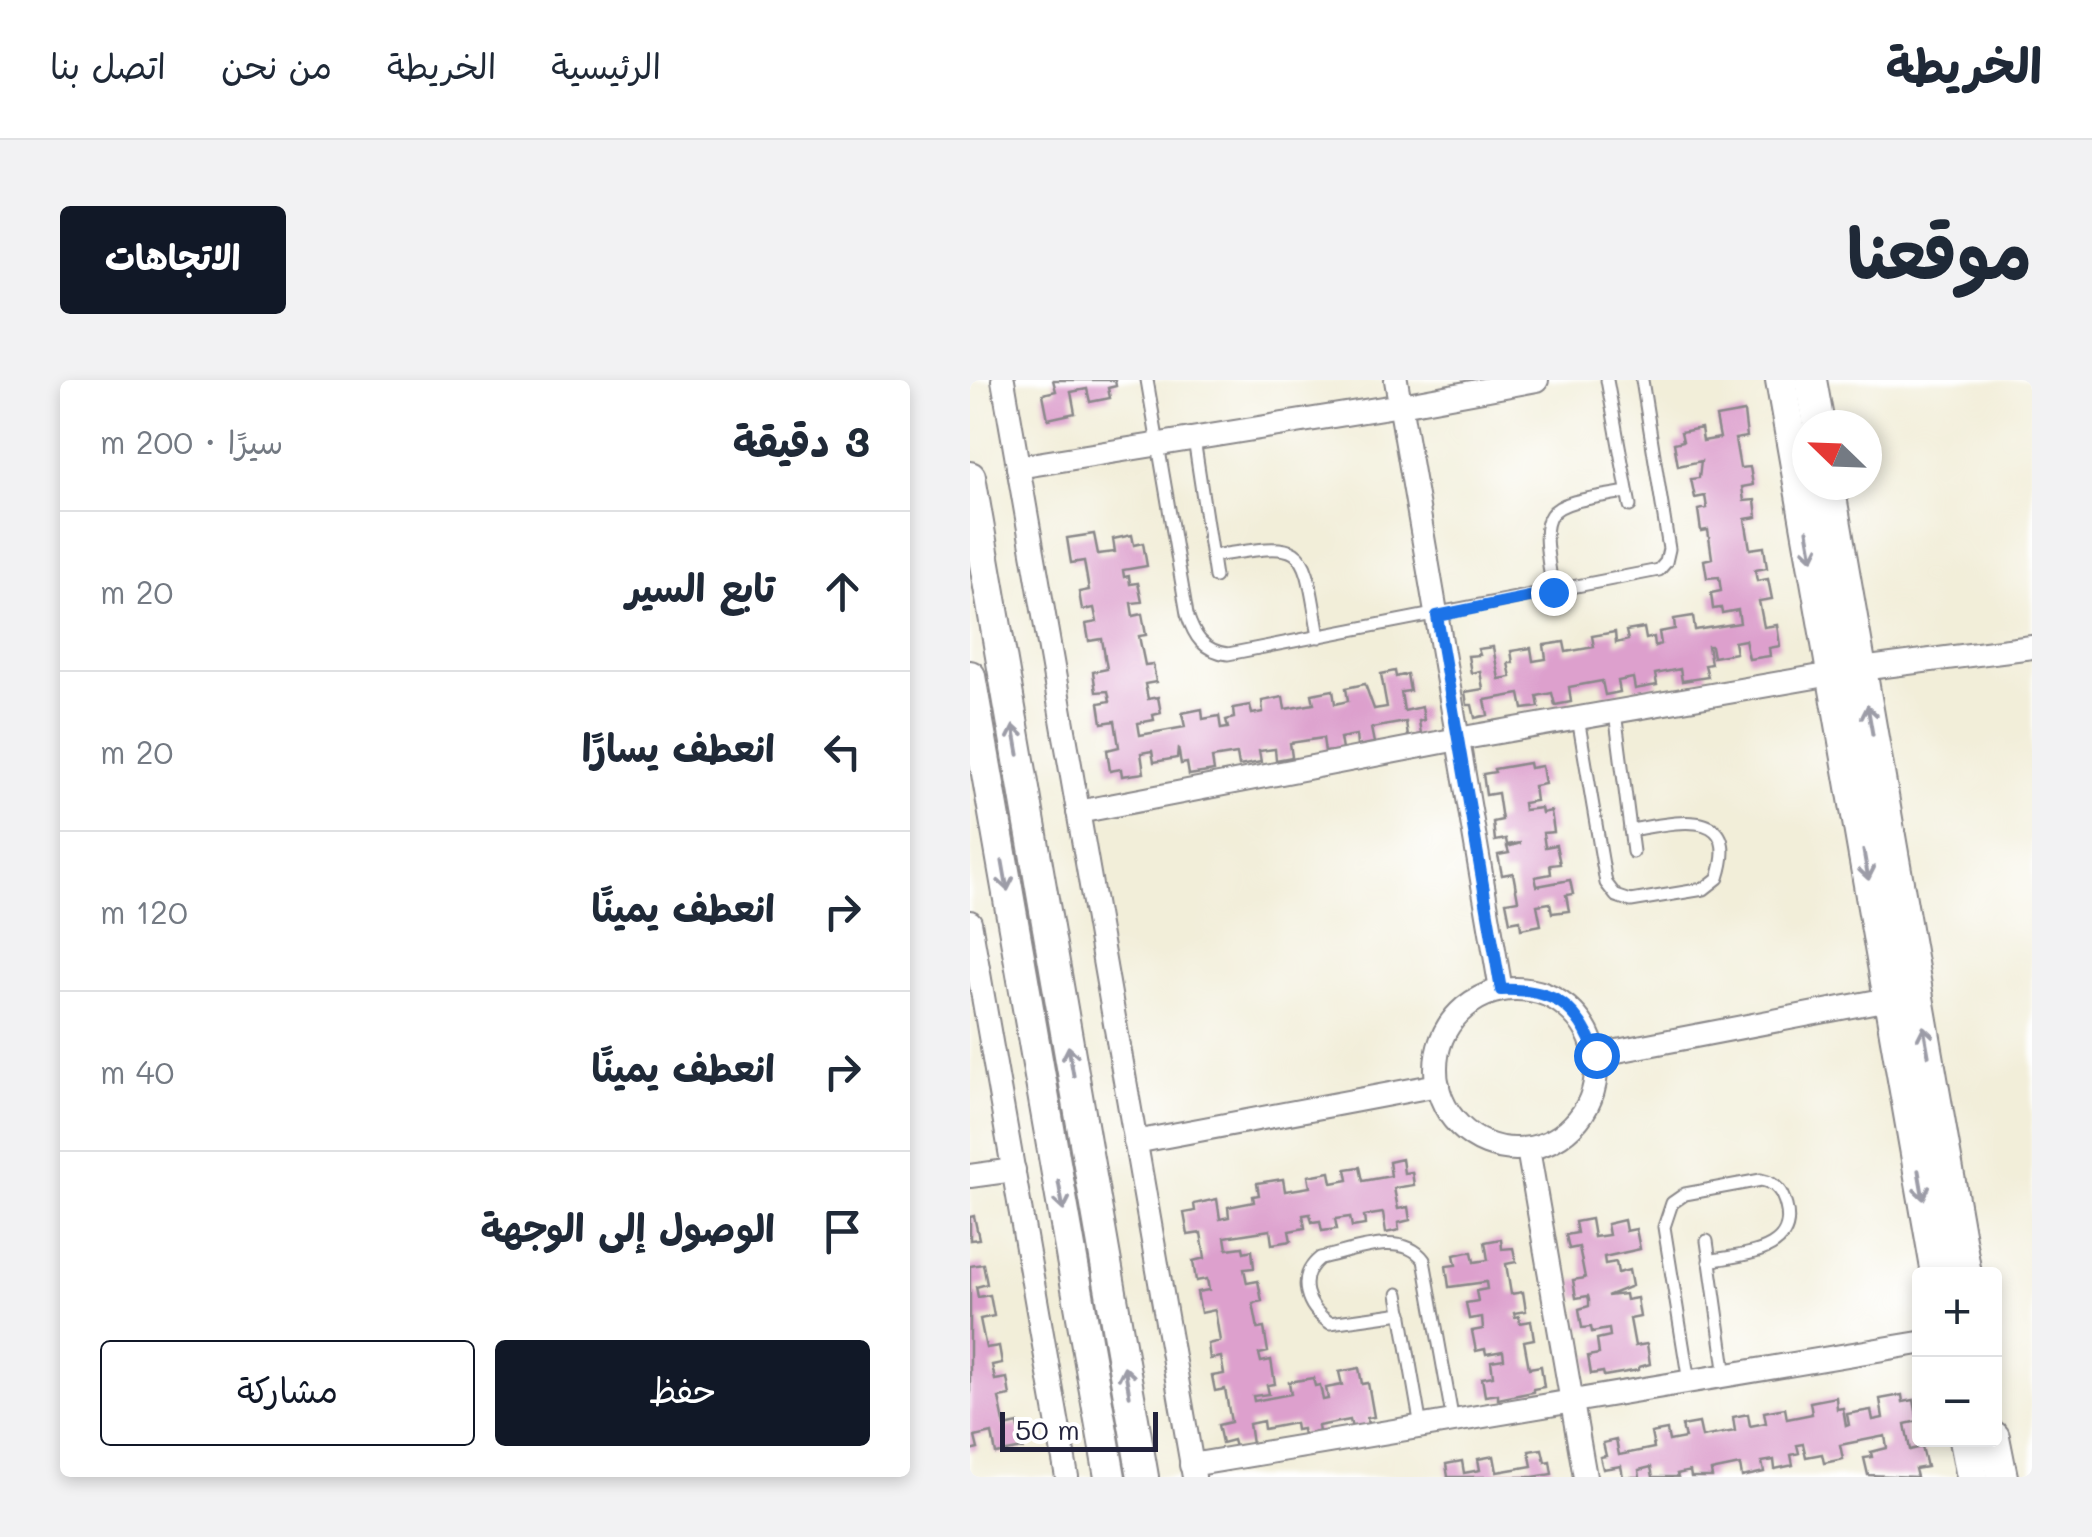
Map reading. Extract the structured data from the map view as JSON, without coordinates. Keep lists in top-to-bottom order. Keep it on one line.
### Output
{"scale_bar":"50 m","north":"top left","page":{"header":"الخريطة","nav":["الرئيسية","الخريطة","من نحن","اتصل بنا"],"title":"موقعنا","buttons":["الاتجاهات",["حفظ","مشاركة"]],"heading":["3 دقيقة","سيرًا · 200 m"],"list":[["تابع السير","20 m"],["انعطف يسارًا","20 m"],["انعطف يمينًا","120 m"],["انعطف يمينًا","40 m"],"الوصول إلى الوجهة"],"map_buttons":["+","−"],"scale":"50 m"}}
